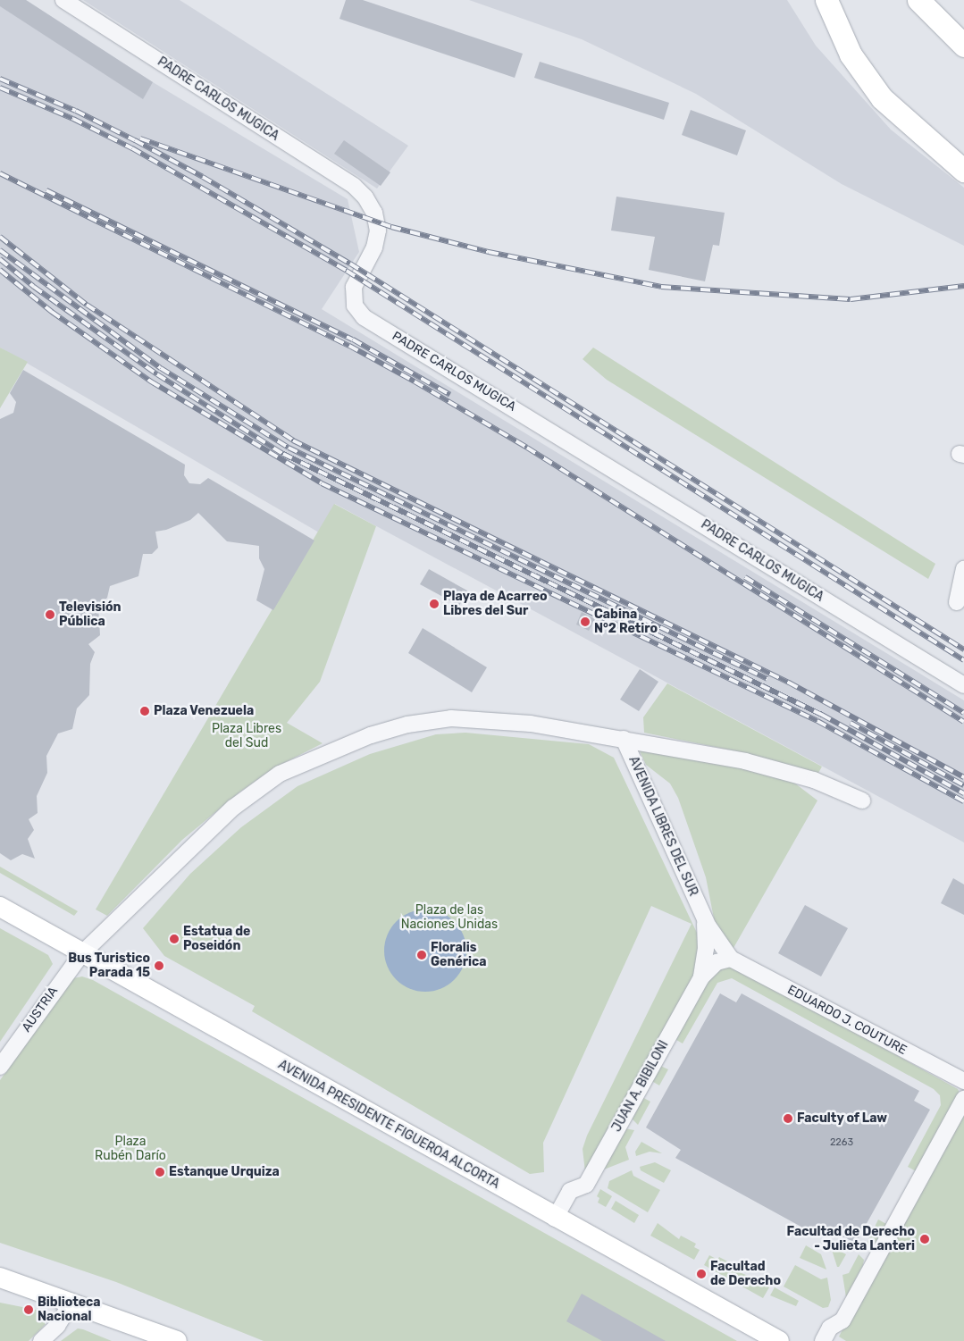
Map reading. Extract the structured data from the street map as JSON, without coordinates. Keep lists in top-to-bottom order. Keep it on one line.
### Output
{"streets":{"main road":["AVENIDA PRESIDENTE FIGUEROA ALCORTA"],"street":["PADRE CARLOS MUGICA","AVENIDA LIBRES DEL SUR","AUSTRIA","EDUARDO J. COUTURE","JUAN A. BIBILONI"]},"crossings":[["AVENIDA LIBRES DEL SUR","AUSTRIA"],["AVENIDA LIBRES DEL SUR","EDUARDO J. COUTURE"],["AVENIDA LIBRES DEL SUR","JUAN A. BIBILONI"],["AUSTRIA","AVENIDA PRESIDENTE FIGUEROA ALCORTA"],["EDUARDO J. COUTURE","JUAN A. BIBILONI"],["JUAN A. BIBILONI","AVENIDA PRESIDENTE FIGUEROA ALCORTA"]],"parks":["Plaza Libres del Sud","Plaza de las Naciones Unidas","Plaza Rubén Darío"],"places":["Playa de Acarreo Libres del Sur","Televisión Pública","Cabina N°2 Retiro","Plaza Venezuela","Estatua de Poseidón","Floralis Genérica","Bus Turistico Parada 15","Faculty of Law","Estanque Urquiza","Facultad de Derecho - Julieta Lanteri","Facultad de Derecho","Biblioteca Nacional"],"house_numbers":["2263"]}
